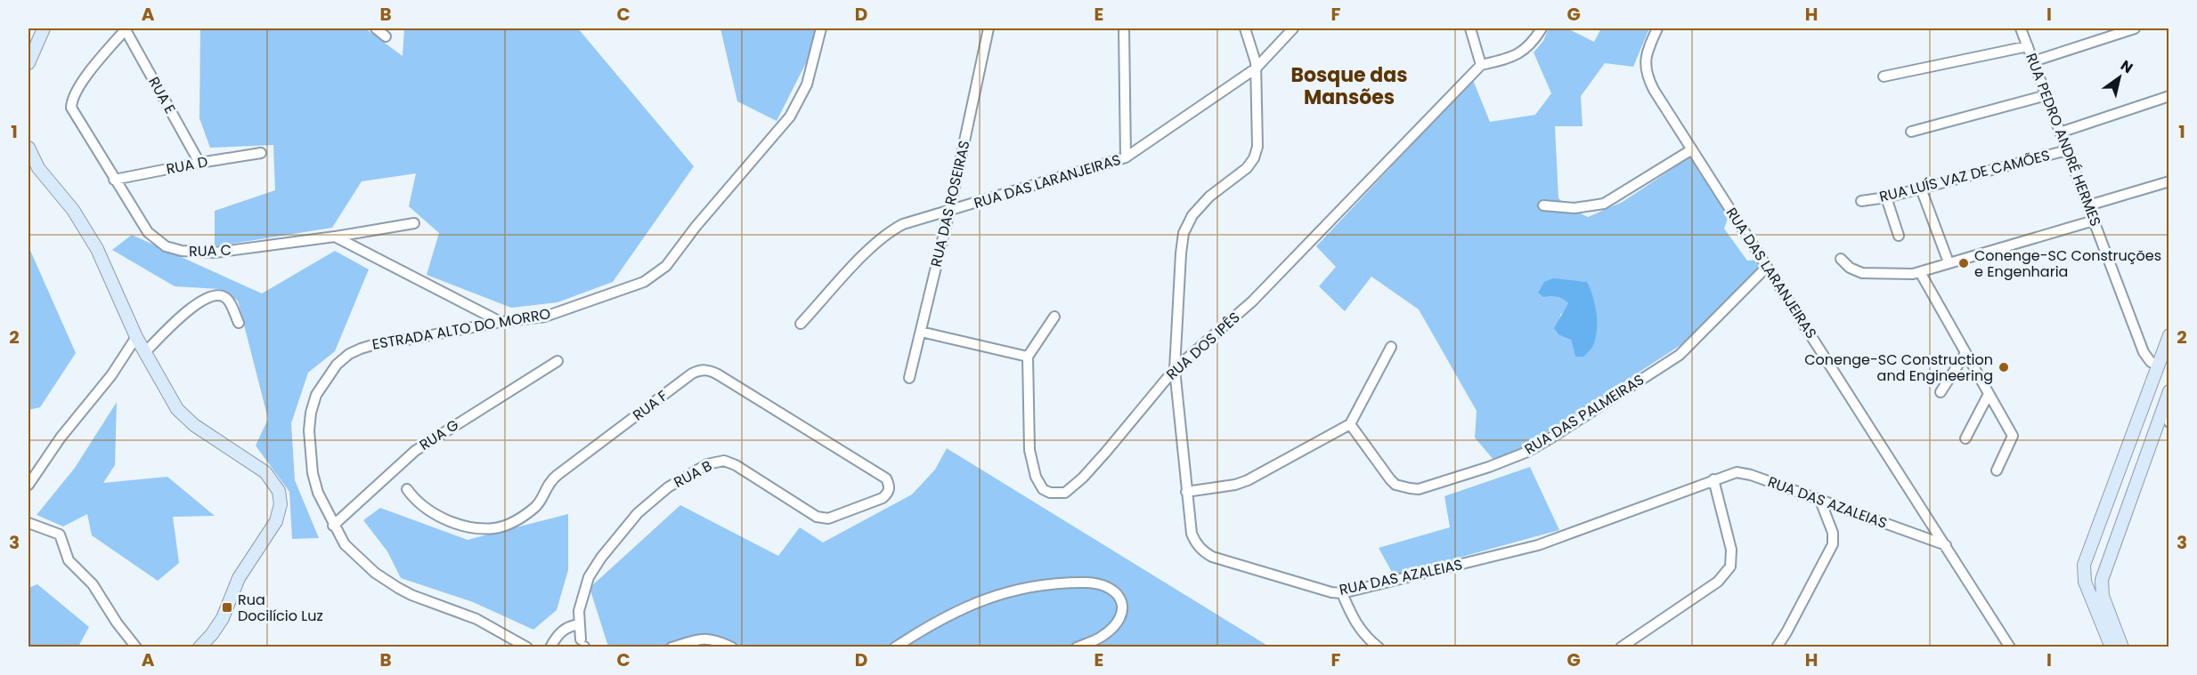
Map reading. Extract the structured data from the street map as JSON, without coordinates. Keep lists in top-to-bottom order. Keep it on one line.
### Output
{"streets":{"street":["RUA E","RUA PEDRO ANDRÉ HERMES","RUA D","RUA LUÍS VAZ DE CAMÕES","RUA DAS LARANJEIRAS","RUA DAS ROSEIRAS","RUA C","ESTRADA ALTO DO MORRO","RUA DOS IPÊS","RUA F","RUA DAS PALMEIRAS","RUA G","RUA B","RUA DAS AZALEIAS"]},"crossings":[["RUA E","RUA D"],["RUA E","RUA C"],["RUA PEDRO ANDRÉ HERMES","RUA LUÍS VAZ DE CAMÕES"],["RUA D","RUA C"],["RUA DAS LARANJEIRAS","RUA DAS ROSEIRAS"],["RUA DAS LARANJEIRAS","RUA DAS PALMEIRAS"],["RUA DAS LARANJEIRAS","RUA DAS AZALEIAS"],["ESTRADA ALTO DO MORRO","RUA G"],["RUA DOS IPÊS","RUA DAS AZALEIAS"],["RUA F","RUA B"]],"districts":["Bosque das Mansões"],"places":{"other":["Conenge-SC Construções e Engenharia","Conenge-SC Construction and Engineering"],"transit":["Rua Docilício Luz"]},"north":"top right","grid":{"columns":["A","B","C","D","E","F","G","H","I"],"rows":["1","2","3"]}}
